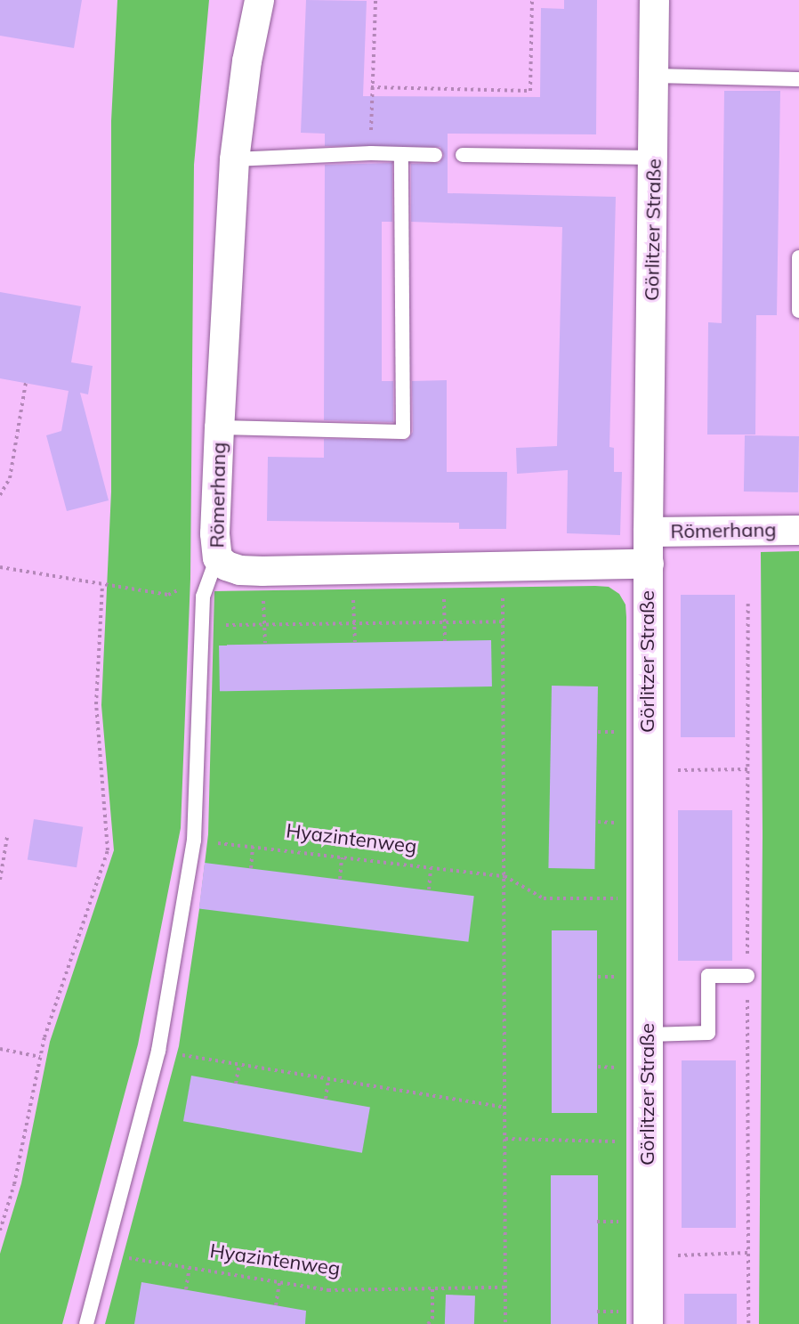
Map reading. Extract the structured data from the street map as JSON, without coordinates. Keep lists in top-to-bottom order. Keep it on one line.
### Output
{"streets":{"street":["Görlitzer Straße","Römerhang"],"path":["Hyazintenweg"]},"crossings":[["Görlitzer Straße","Römerhang"]]}
